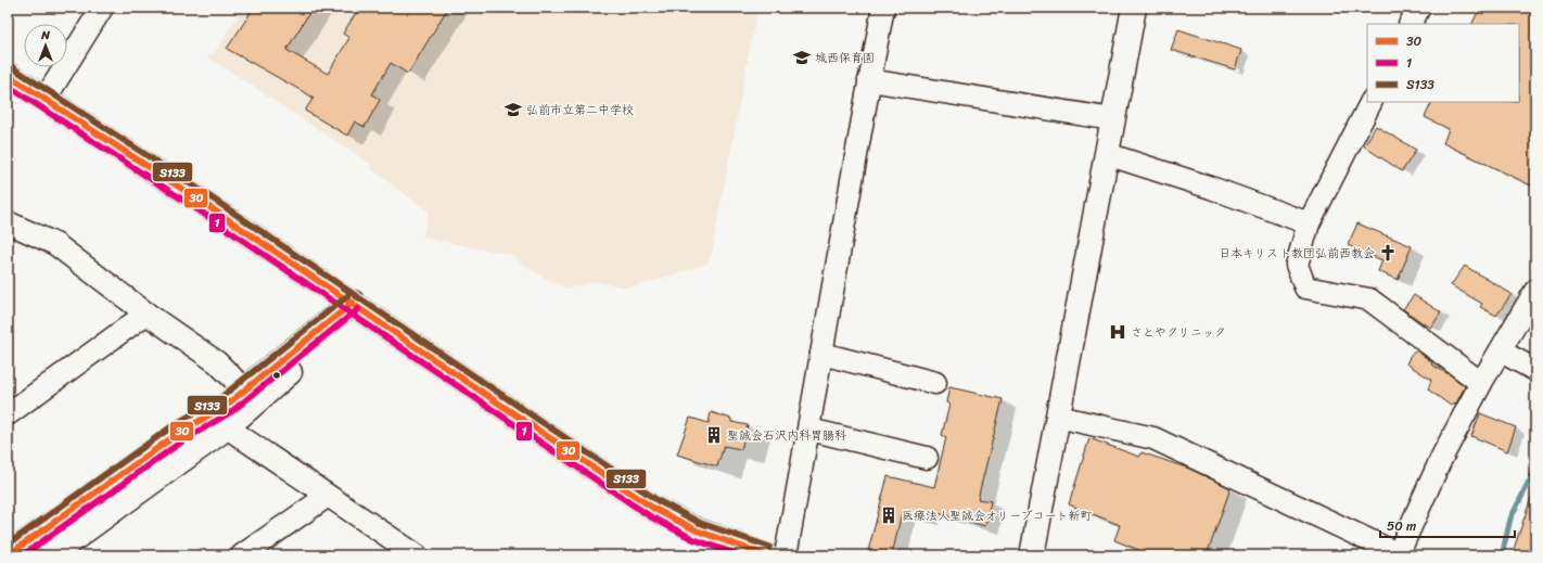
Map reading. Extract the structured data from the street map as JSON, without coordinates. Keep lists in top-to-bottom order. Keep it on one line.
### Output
{"places":{"school or university":["城西保育園","弘前市立第二中学校"],"church":["日本キリスト教団弘前西教会"],"hospital":["さとやクリニック"],"building":["聖誠会石沢内科胃腸科","医療法人聖誠会オリーブコート新町"]},"lines":["transit line S133","transit line 30","transit line 1"],"legend":["30","1","S133"],"scale_bar":"50 m","north":"top"}
